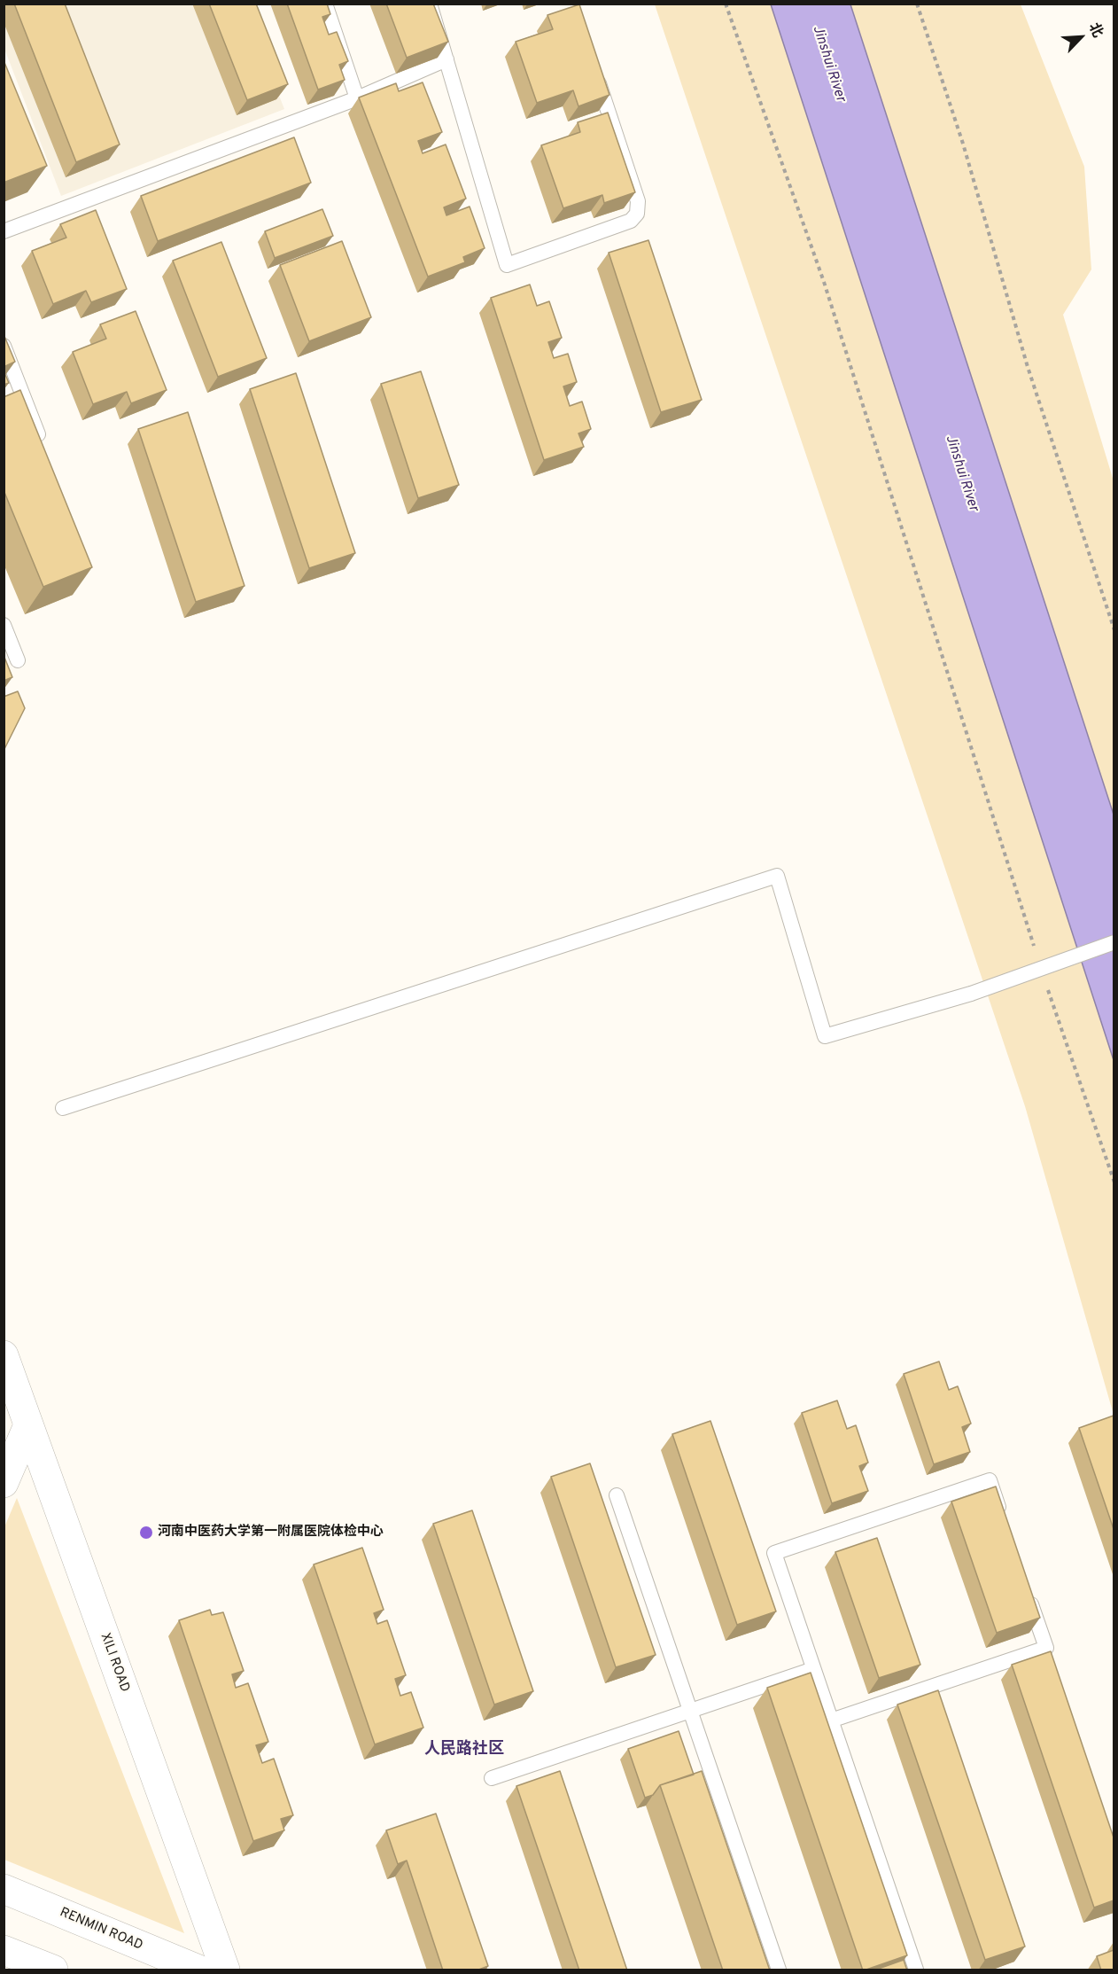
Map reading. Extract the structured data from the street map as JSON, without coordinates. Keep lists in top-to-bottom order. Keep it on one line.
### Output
{"streets":{"street":["XILI ROAD","RENMIN ROAD"]},"districts":["人民路社区"],"water":["Jinshui River"],"places":["河南中医药大学第一附属医院体检中心"],"north":"top right"}
